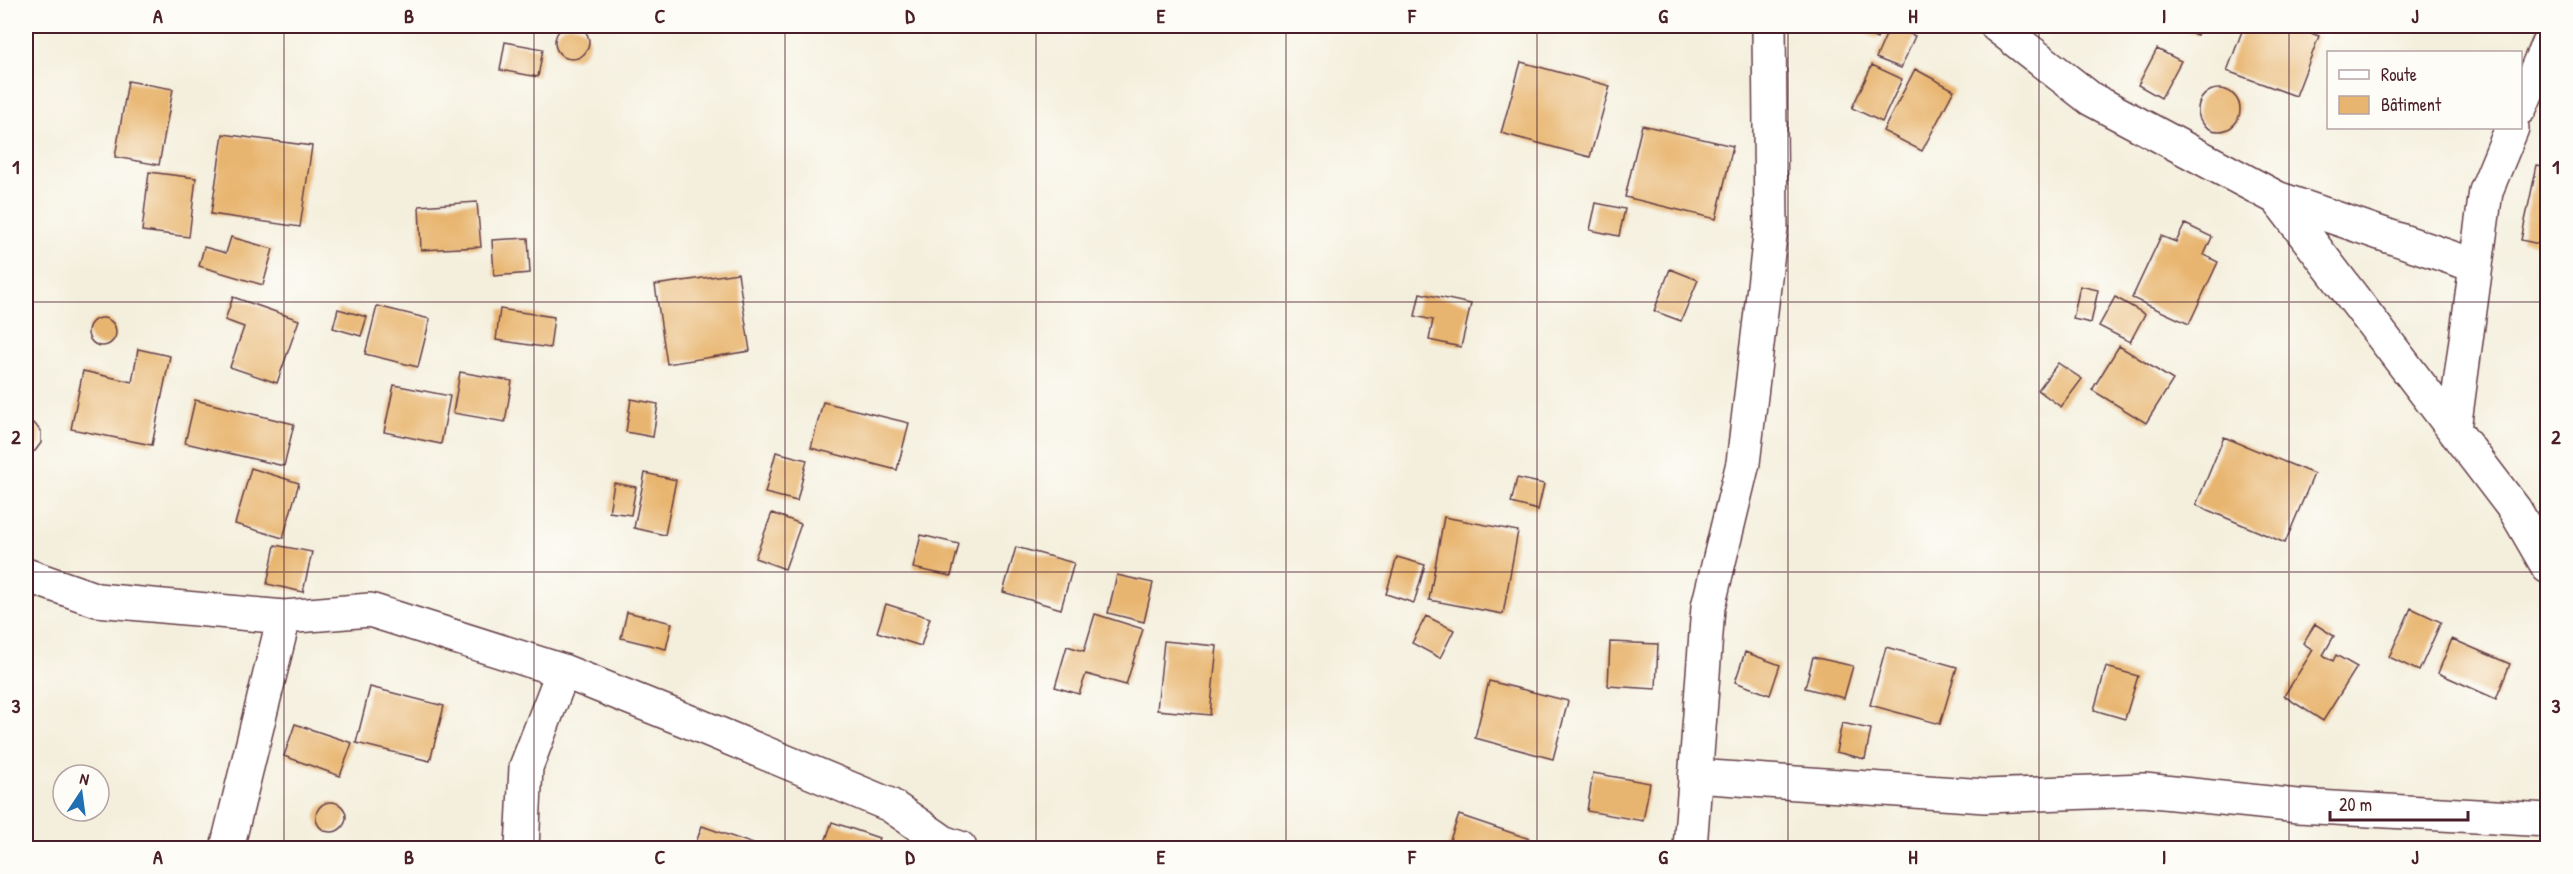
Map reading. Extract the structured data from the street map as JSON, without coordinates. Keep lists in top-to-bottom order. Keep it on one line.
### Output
{"legend":["Route","Bâtiment"],"scale_bar":"20 m","north":"top","grid":{"columns":["A","B","C","D","E","F","G","H","I","J"],"rows":["1","2","3"]}}
